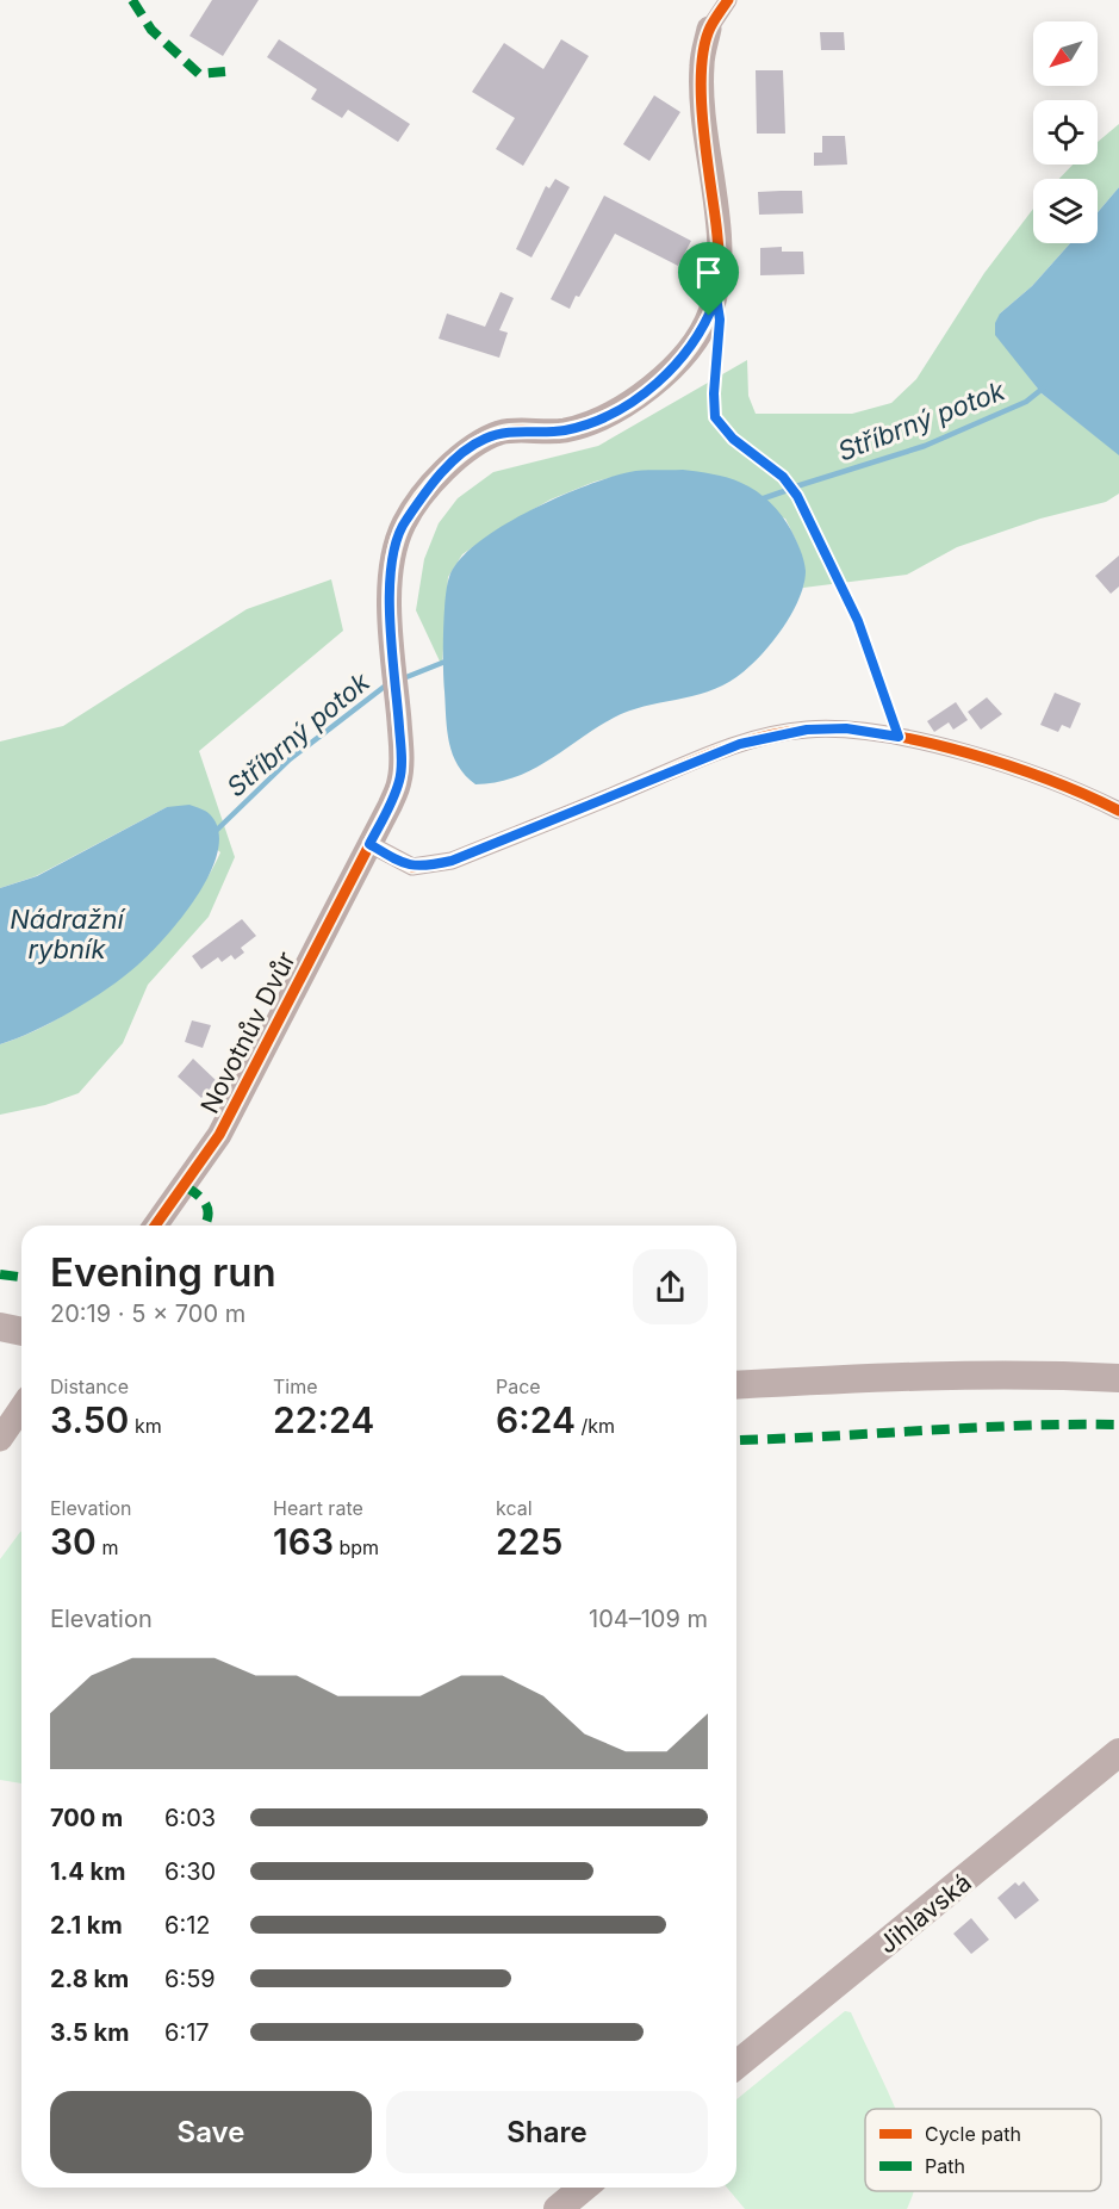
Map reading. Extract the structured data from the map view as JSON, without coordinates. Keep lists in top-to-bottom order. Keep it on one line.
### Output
{"streets":{"main road":["Jihlavská"],"street":["Novotnův Dvůr"]},"water":["Stříbrný potok","Nádražní rybník"],"legend":["Cycle path","Path"],"north":"bottom left","page":{"heading":["Evening run","20:19 · 5 × 700 m"],"stats":[["Distance","3.50 km"],["Time","22:24"],["Pace","6:24 /km"],["Elevation","30 m"],["Heart rate","163 bpm"],["kcal","225"]],"chart":["Elevation","104–109 m"],"list":[{"name":"700 m","note":"6:03"},{"name":"1.4 km","note":"6:30"},{"name":"2.1 km","note":"6:12"},{"name":"2.8 km","note":"6:59"},{"name":"3.5 km","note":"6:17"}],"buttons":["Save","Share"]}}
